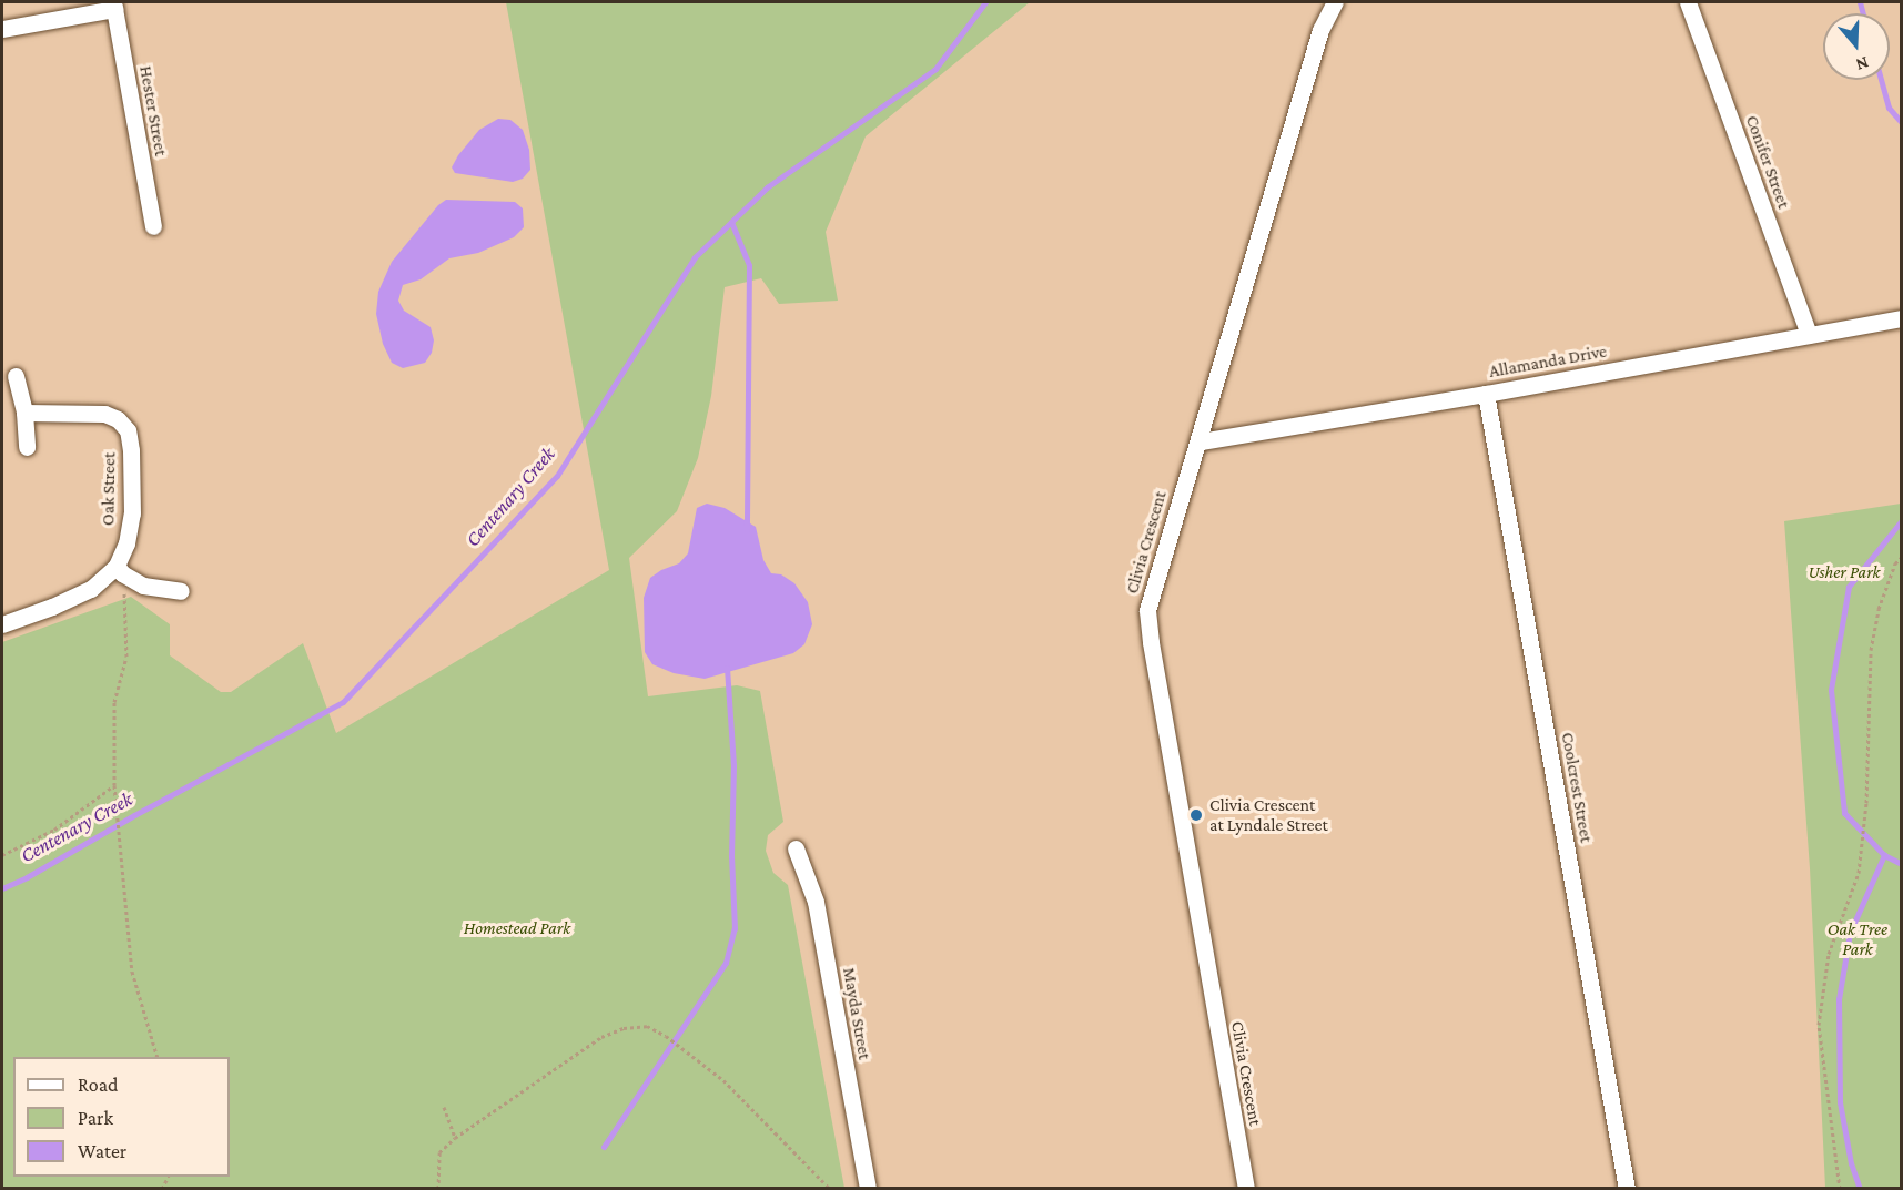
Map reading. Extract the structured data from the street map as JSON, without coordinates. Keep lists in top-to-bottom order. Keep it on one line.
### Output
{"streets":{"street":["Hester Street","Conifer Street","Allamanda Drive","Oak Street","Clivia Crescent","Coolcrest Street","Mayda Street"]},"crossings":[["Conifer Street","Allamanda Drive"],["Allamanda Drive","Clivia Crescent"],["Allamanda Drive","Coolcrest Street"]],"water":["Centenary Creek"],"parks":["Usher Park","Homestead Park","Oak Tree Park"],"places":["Clivia Crescent at Lyndale Street"],"legend":["Road","Park","Water"],"north":"bottom"}
